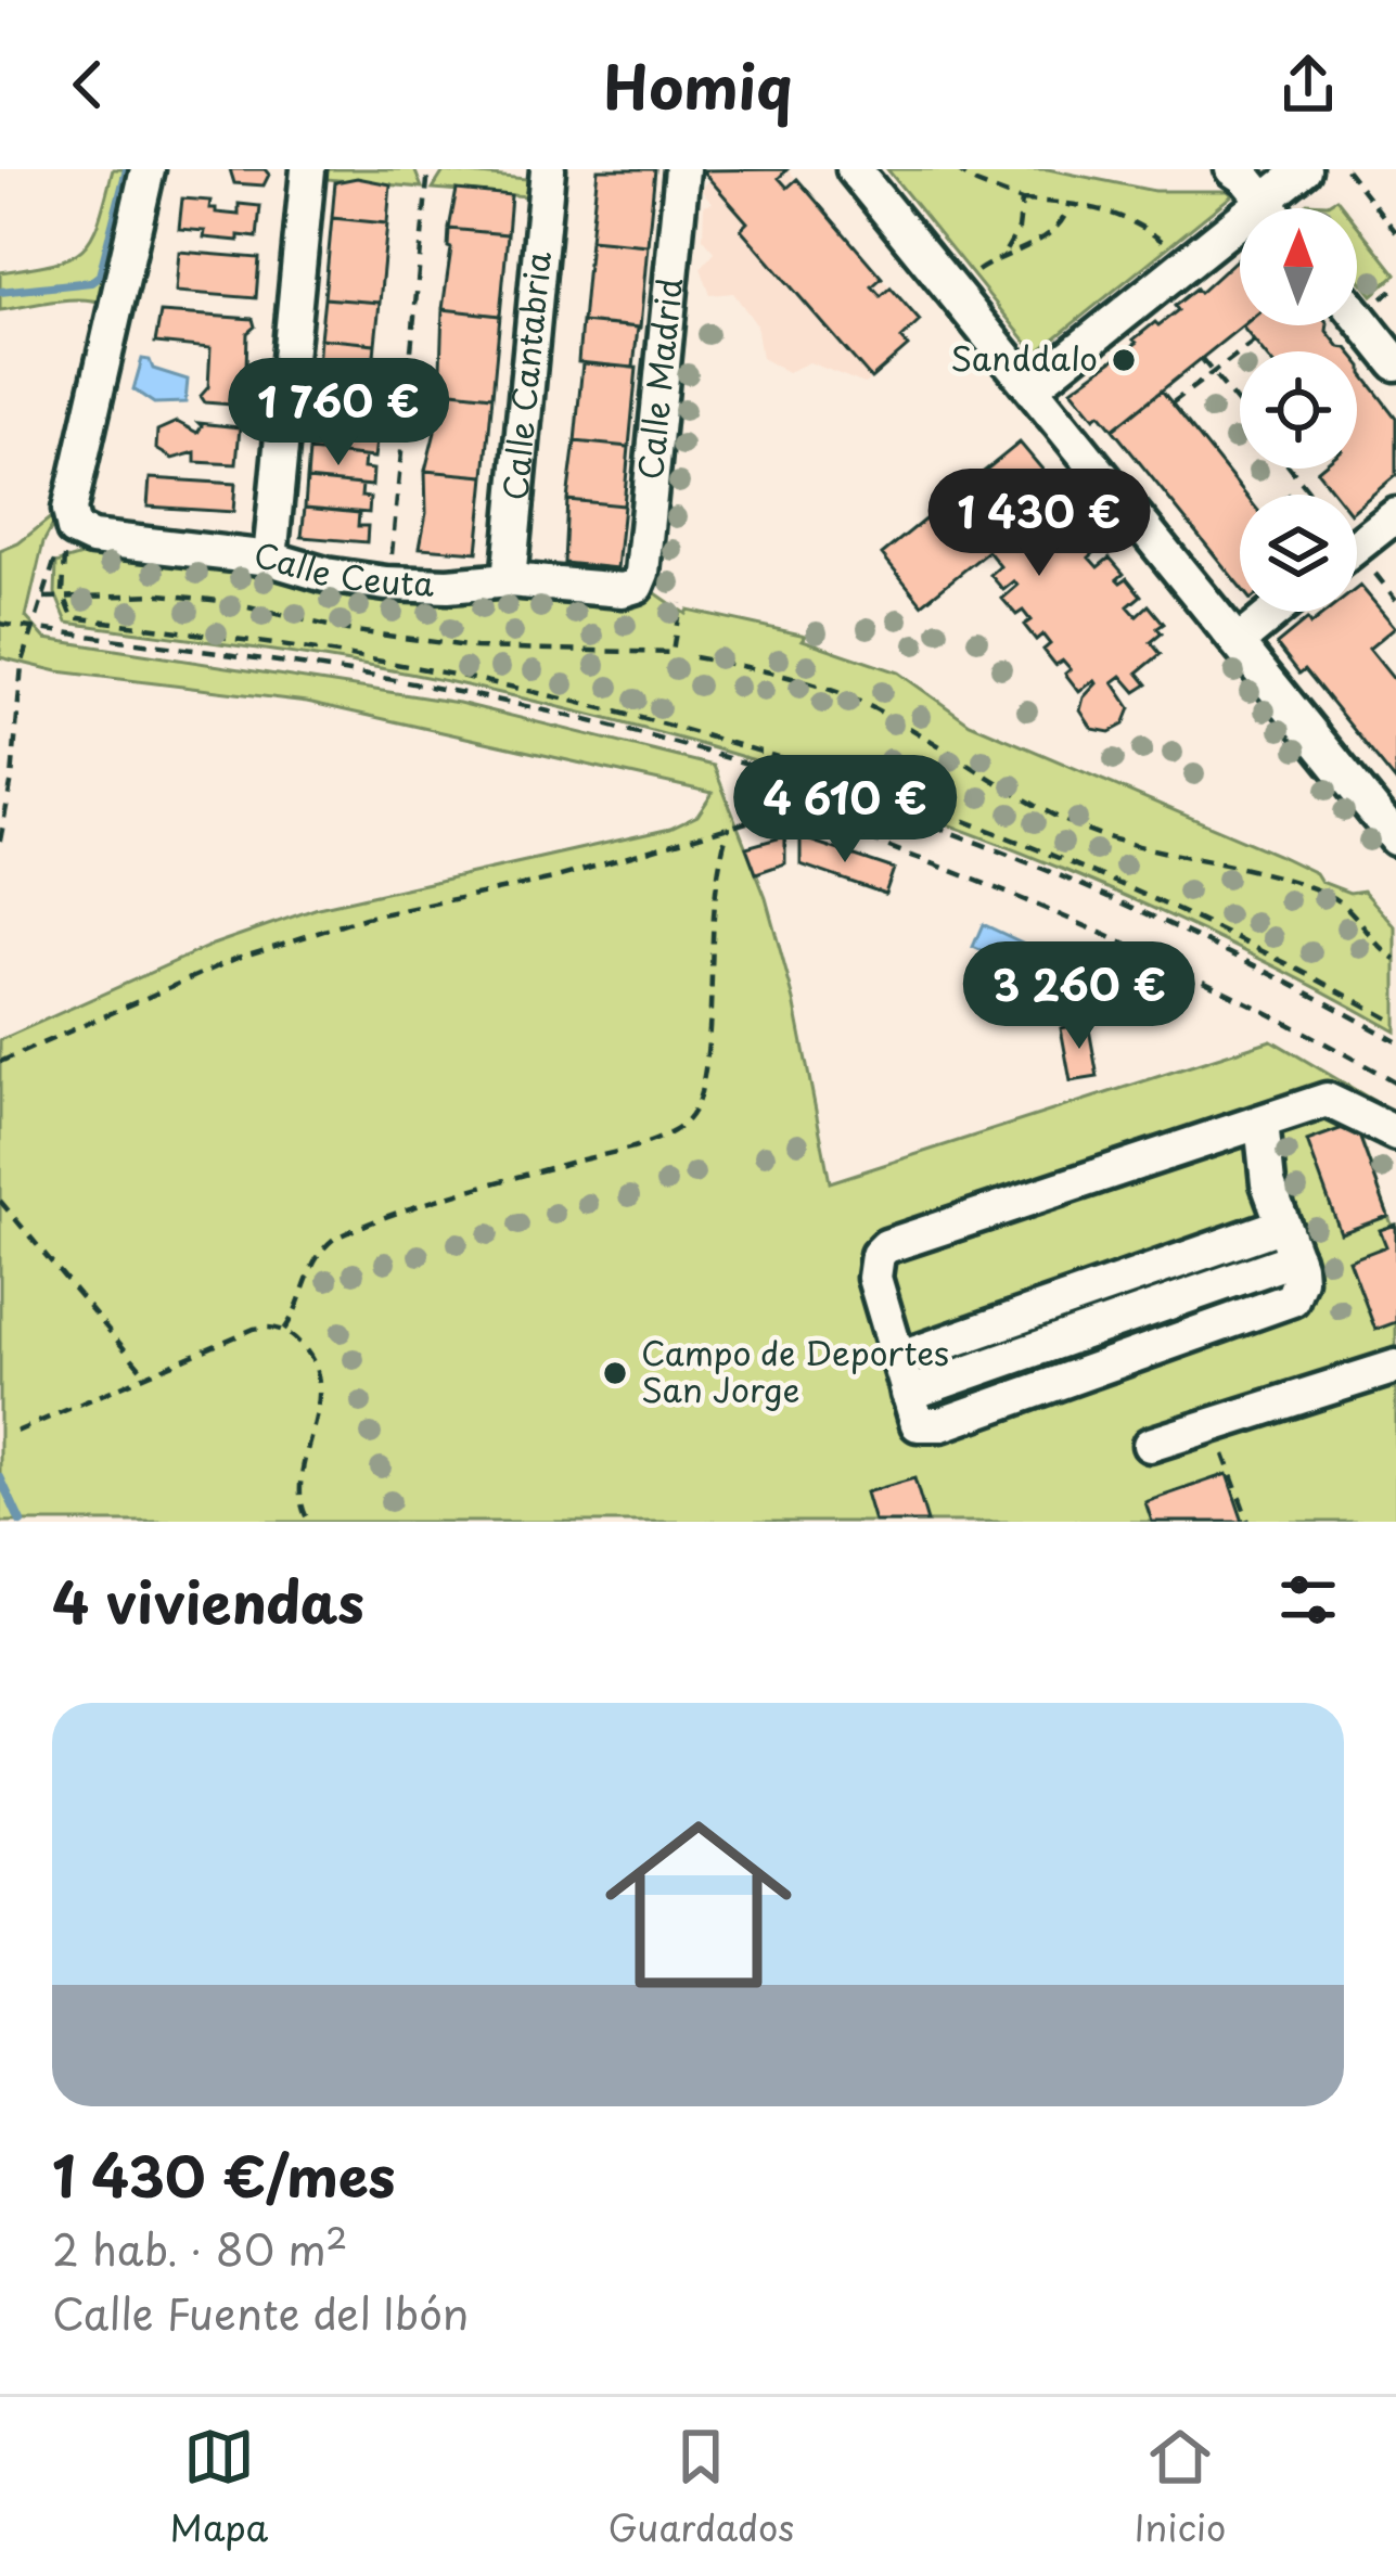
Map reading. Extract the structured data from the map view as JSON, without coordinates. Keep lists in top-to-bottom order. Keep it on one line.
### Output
{"streets":{"street":["Calle Cantabria","Calle Madrid","Calle Ceuta"]},"crossings":[["Calle Cantabria","Calle Ceuta"],["Calle Madrid","Calle Ceuta"]],"places":["Sanddalo","Campo de Deportes San Jorge"],"north":"top","page":{"header":"Homiq","price":["1 760 €","1 430 €","4 610 €","3 260 €"],"heading":"4 viviendas","list":[{"name":"1 430 €/mes","note":"2 hab. · 80 m² · Calle Fuente del Ibón"}],"tabs":["Mapa","Guardados","Inicio"]}}
